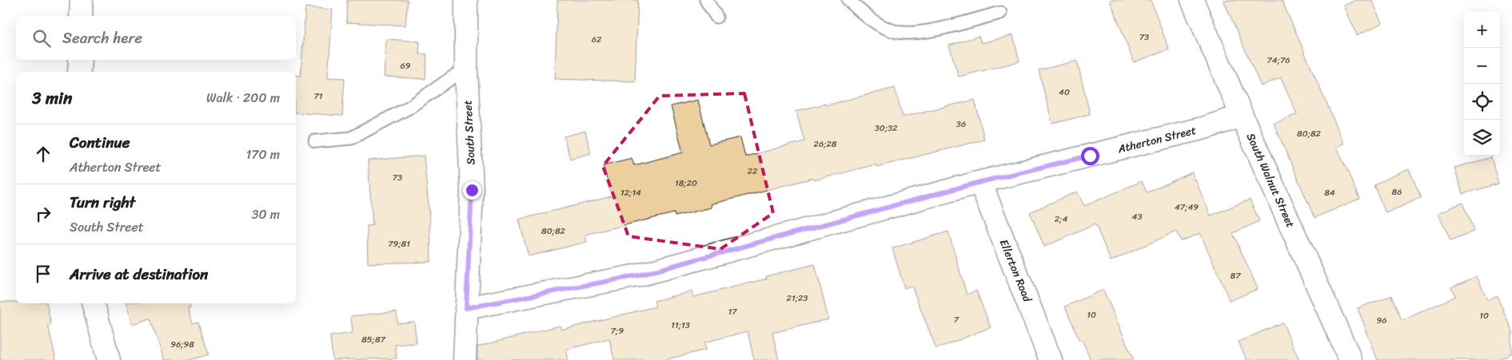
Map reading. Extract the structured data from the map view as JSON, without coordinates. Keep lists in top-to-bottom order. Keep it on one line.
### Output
{"streets":{"street":["South Street","Atherton Street","South Walnut Street","Ellerton Road"]},"crossings":[["South Street","Atherton Street"],["Atherton Street","South Walnut Street"],["Atherton Street","Ellerton Road"]],"house_numbers":["73","62","74;76","69","40","71","36","30;32","80;82","26;28","22","73","18;20","86","12;14","84","47;49","43","2;4","80;82","79;81","87","21;23","17","10","10","7","96","11;13","7;9","85;87","96;98"],"page":{"map_buttons":["+","−"],"search":"Search here","heading":["3 min","Walk · 200 m"],"list":[["Continue","Atherton Street","170 m"],["Turn right","South Street","30 m"],"Arrive at destination"]}}
